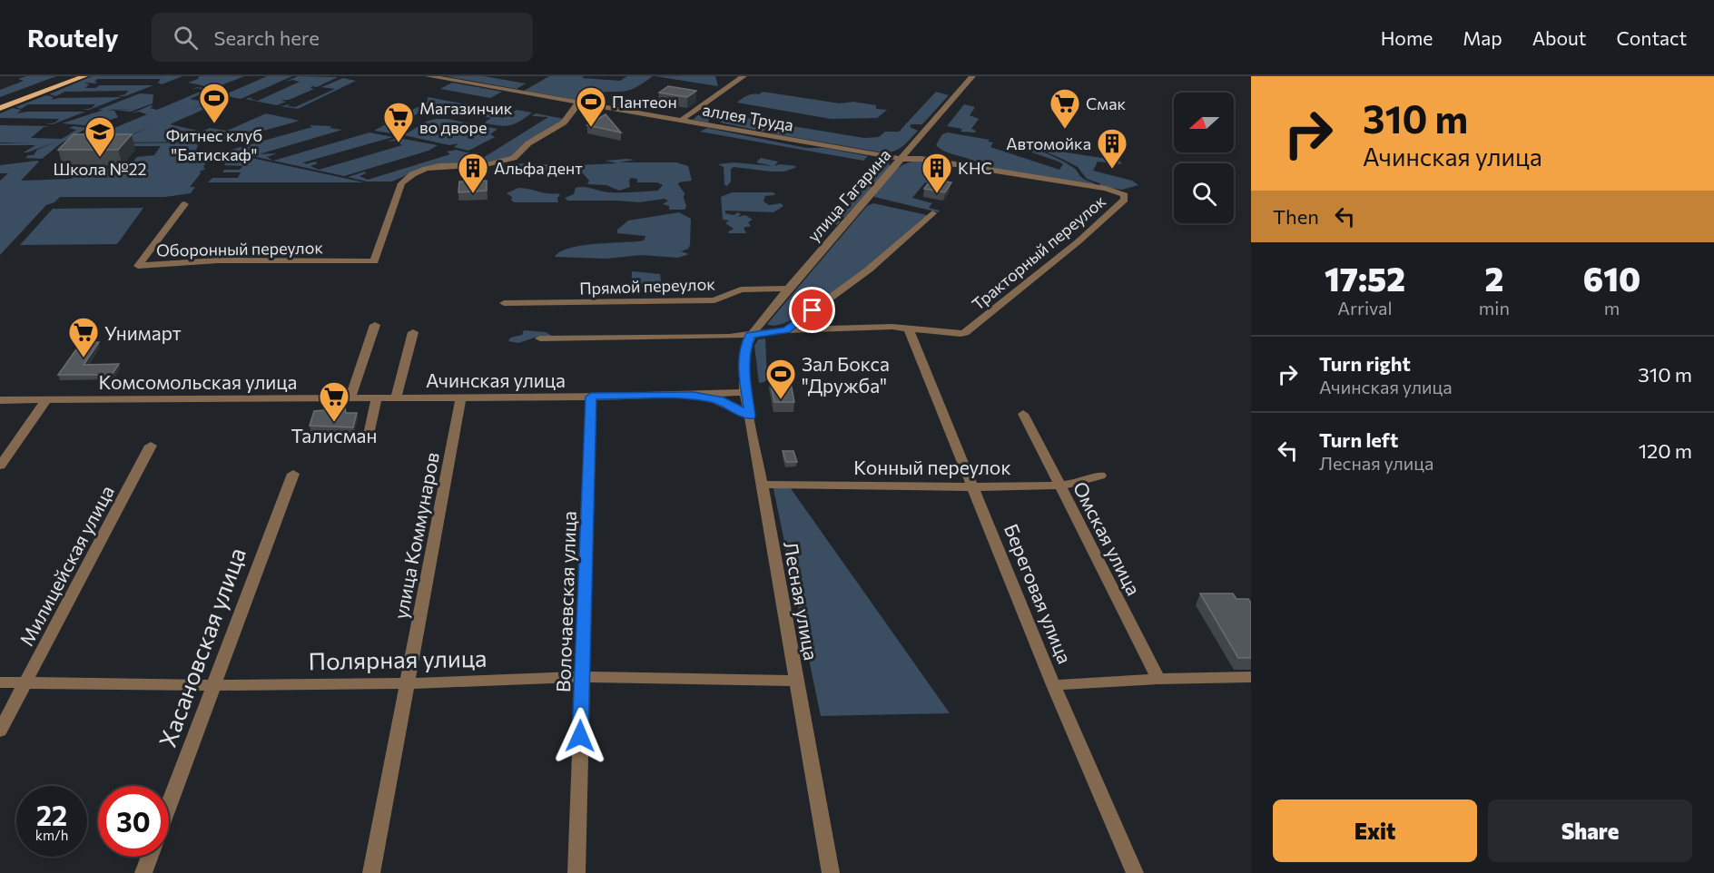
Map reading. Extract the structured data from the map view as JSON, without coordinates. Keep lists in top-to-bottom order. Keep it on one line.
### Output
{"streets":{"street":["аллея Труда","улица Гагарина","Оборонный переулок","Тракторный переулок","Прямой переулок","Ачинская улица","Комсомольская улица","Конный переулок","улица Коммунаров","Омская улица","Милицейская улица","Береговая улица","Лесная улица","Волочаевская улица","Хасановская улица","Полярная улица"]},"crossings":[["аллея Труда","улица Гагарина"],["аллея Труда","Оборонный переулок"],["аллея Труда","Тракторный переулок"],["улица Гагарина","Прямой переулок"],["улица Гагарина","Лесная улица"],["Тракторный переулок","Береговая улица"],["Ачинская улица","Комсомольская улица"],["Ачинская улица","улица Коммунаров"],["Ачинская улица","Лесная улица"],["Ачинская улица","Волочаевская улица"],["Конный переулок","Омская улица"],["Конный переулок","Береговая улица"],["Конный переулок","Лесная улица"],["улица Коммунаров","Полярная улица"],["Милицейская улица","Полярная улица"],["Лесная улица","Полярная улица"],["Волочаевская улица","Полярная улица"],["Хасановская улица","Полярная улица"]],"places":{"sports":["Фитнес клуб \"Батискаф\"","Пантеон","Зал Бокса \"Дружба\""],"supermarket":["Смак","Магазинчик во дворе","Унимарт","Талисман"],"school or university":["Школа №22"],"building":["Автомойка","Альфа дент","КНС"]},"north":"left","page":{"header":"Routely","search":"Search here","nav":["Home","Map","About","Contact"],"turn":["310 m","Ачинская улица"],"then":"Then","eta":["17:52","Arrival","2","min","610","m"],"list":[{"name":"Turn right","note":"Ачинская улица","value":"310 m"},{"name":"Turn left","note":"Лесная улица","value":"120 m"}],"speed":"22 km/h","limit":"30","buttons":["Exit","Share"]}}
